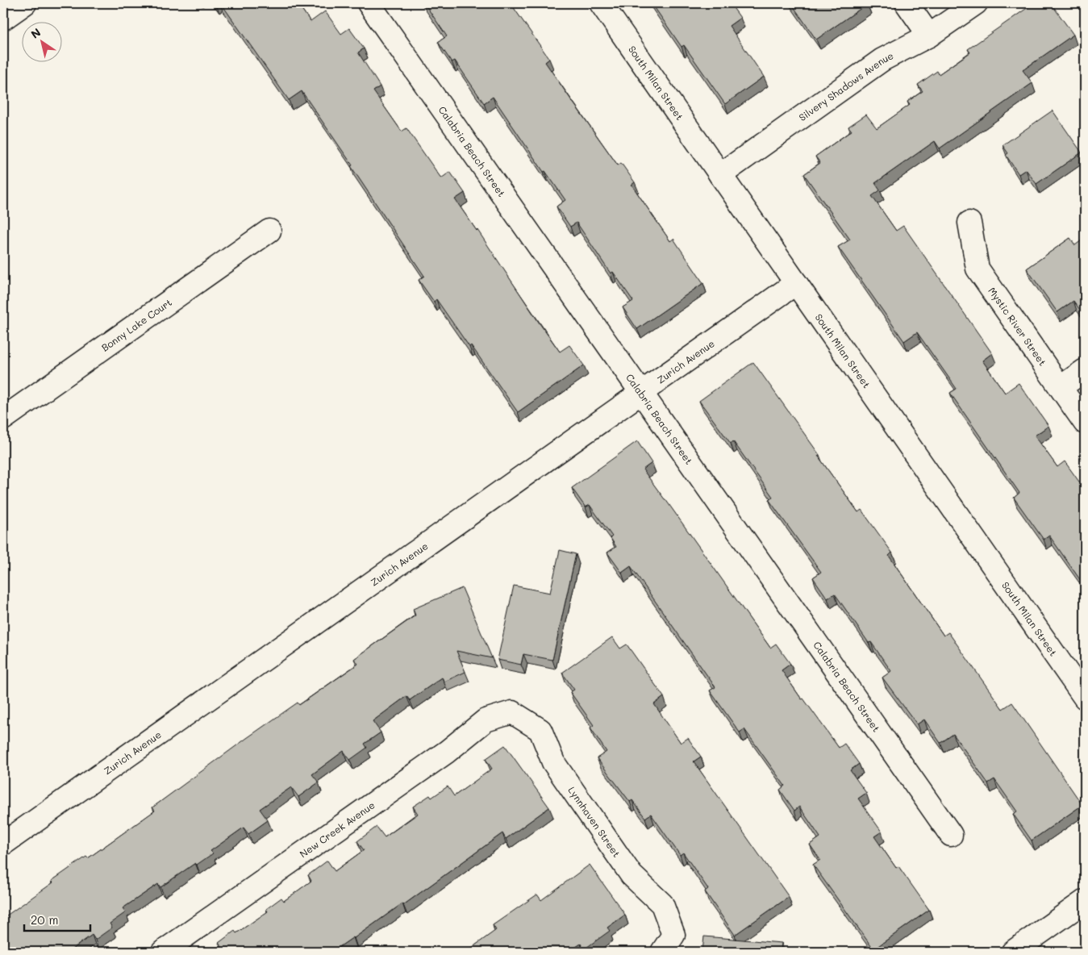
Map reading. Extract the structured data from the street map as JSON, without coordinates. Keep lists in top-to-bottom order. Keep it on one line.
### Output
{"streets":{"street":["South Milan Street","Silvery Shadows Avenue","Calabria Beach Street","Bonny Lake Court","Mystic River Street","Zurich Avenue","Lynnhaven Street","New Creek Avenue"]},"crossings":[["South Milan Street","Silvery Shadows Avenue"],["South Milan Street","Zurich Avenue"],["Calabria Beach Street","Zurich Avenue"],["Lynnhaven Street","New Creek Avenue"]],"scale_bar":"20 m","north":"top left"}
